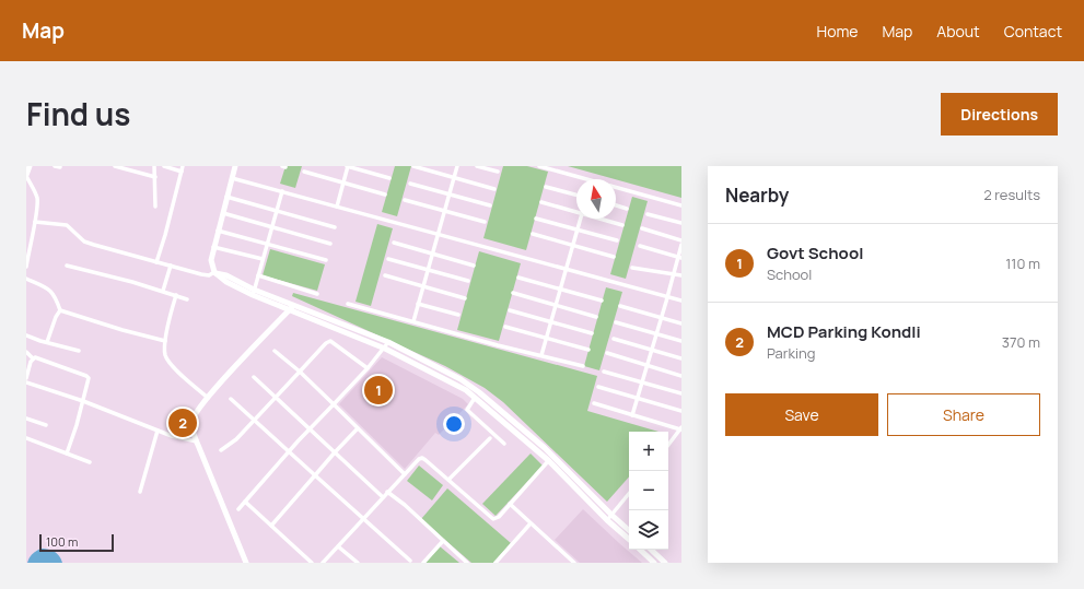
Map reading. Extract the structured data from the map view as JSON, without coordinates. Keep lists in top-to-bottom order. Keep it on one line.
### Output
{"scale_bar":"100 m","north":"top","page":{"header":"Map","nav":["Home","Map","About","Contact"],"title":"Find us","buttons":["Directions",["Save","Share"]],"heading":["Nearby","2 results"],"list":[{"mark":"1","name":"Govt School","note":"School","value":"110 m"},{"mark":"2","name":"MCD Parking Kondli","note":"Parking","value":"370 m"}],"pins":["1","2"],"map_buttons":["+","−"],"scale":"100 m"}}
